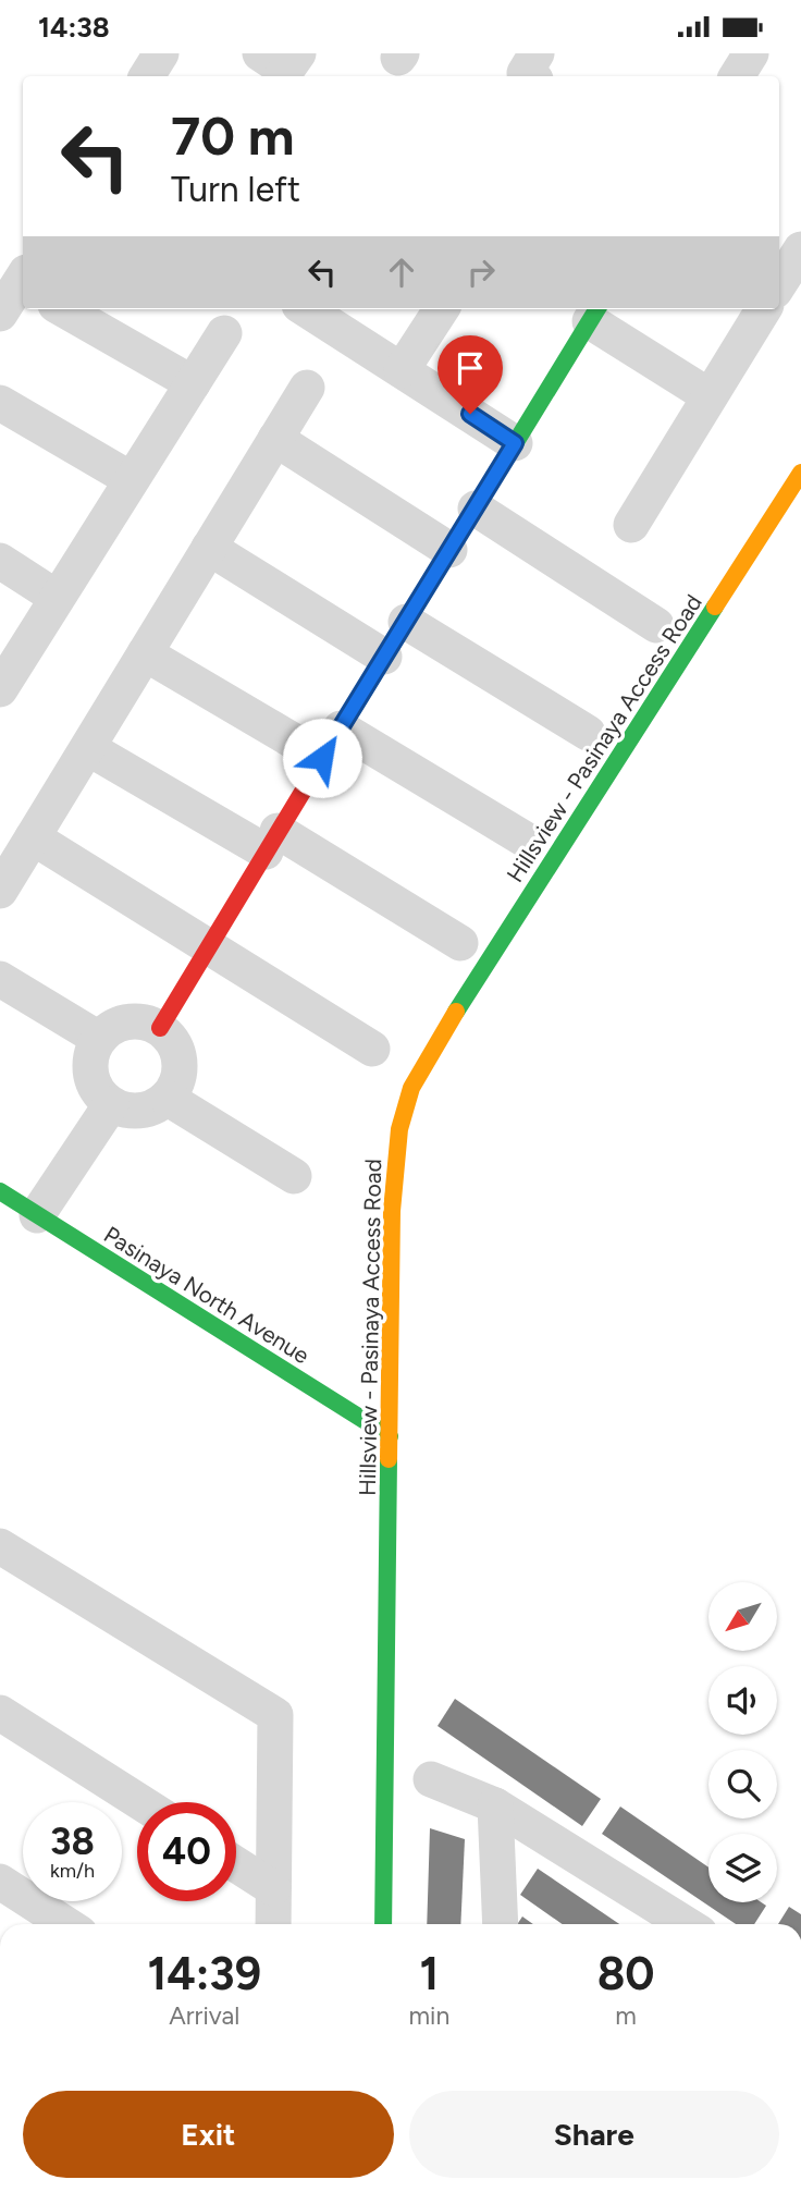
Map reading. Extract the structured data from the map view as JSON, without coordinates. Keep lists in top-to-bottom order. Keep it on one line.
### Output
{"streets":{"street":["Hillsview - Pasinaya Access Road","Pasinaya North Avenue"]},"crossings":[["Hillsview - Pasinaya Access Road","Pasinaya North Avenue"]],"north":"bottom left","page":{"status":"14:38","turn":["70 m","Turn left"],"speed":"38 km/h","limit":"40","eta":["14:39","Arrival","1","min","80","m"],"buttons":["Exit","Share"]}}
